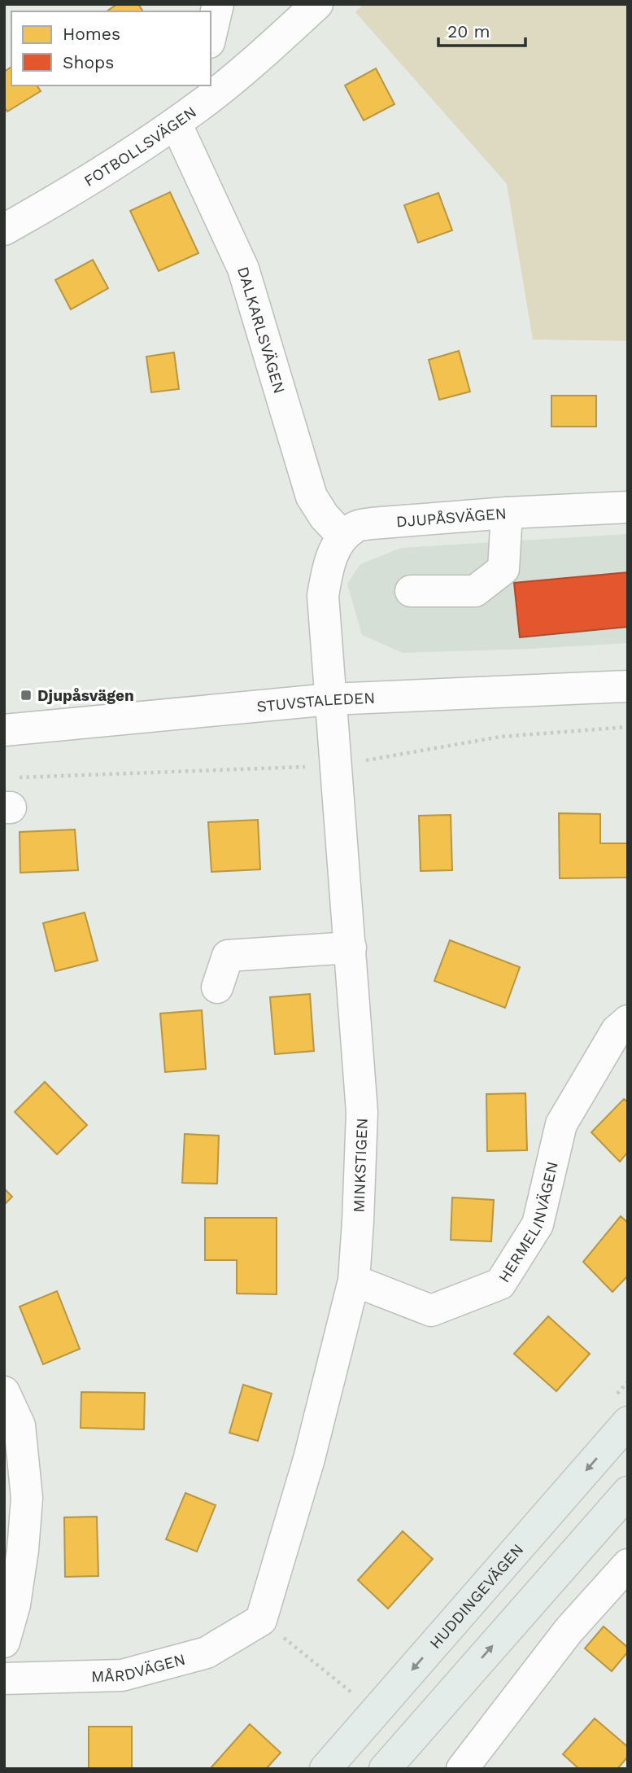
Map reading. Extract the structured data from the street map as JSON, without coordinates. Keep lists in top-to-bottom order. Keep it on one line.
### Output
{"streets":{"main road":["HUDDINGEVÄGEN"],"street":["FOTBOLLSVÄGEN","DALKARLSVÄGEN","DJUPÅSVÄGEN","STUVSTALEDEN","MINKSTIGEN","HERMELINVÄGEN","MÅRDVÄGEN"]},"crossings":[["FOTBOLLSVÄGEN","DALKARLSVÄGEN"],["DALKARLSVÄGEN","DJUPÅSVÄGEN"],["STUVSTALEDEN","MINKSTIGEN"],["MINKSTIGEN","HERMELINVÄGEN"],["MINKSTIGEN","MÅRDVÄGEN"]],"places":{"transit":["Djupåsvägen"]},"legend":["Homes","Shops"],"scale_bar":"20 m"}
